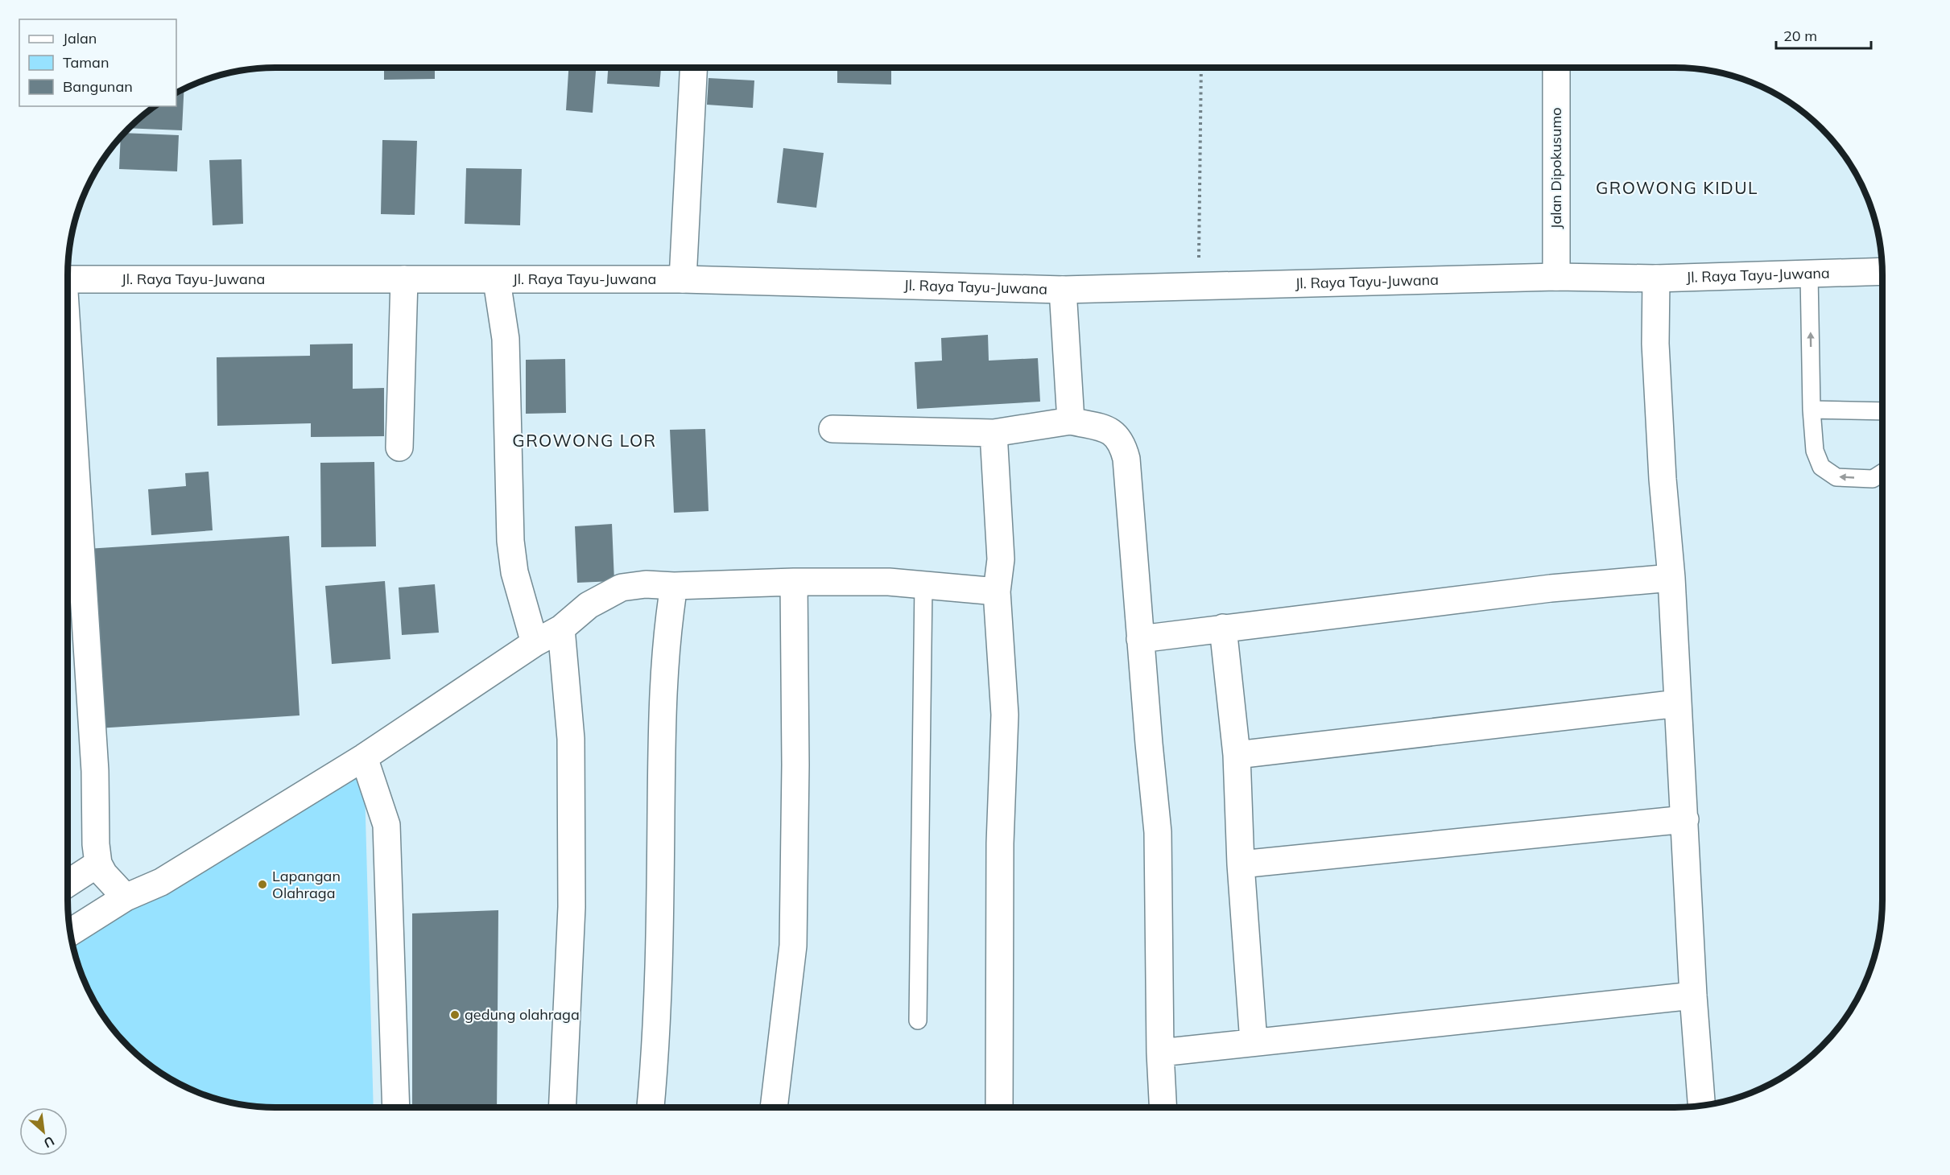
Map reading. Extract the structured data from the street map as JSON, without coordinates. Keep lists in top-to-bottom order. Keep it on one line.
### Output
{"streets":{"street":["Jalan Dipokusumo","Jl. Raya Tayu-Juwana"]},"crossings":[["Jalan Dipokusumo","Jl. Raya Tayu-Juwana"]],"districts":["GROWONG KIDUL","GROWONG LOR"],"places":["Lapangan Olahraga","gedung olahraga"],"legend":["Jalan","Taman","Bangunan"],"scale_bar":"20 m","north":"bottom right"}
